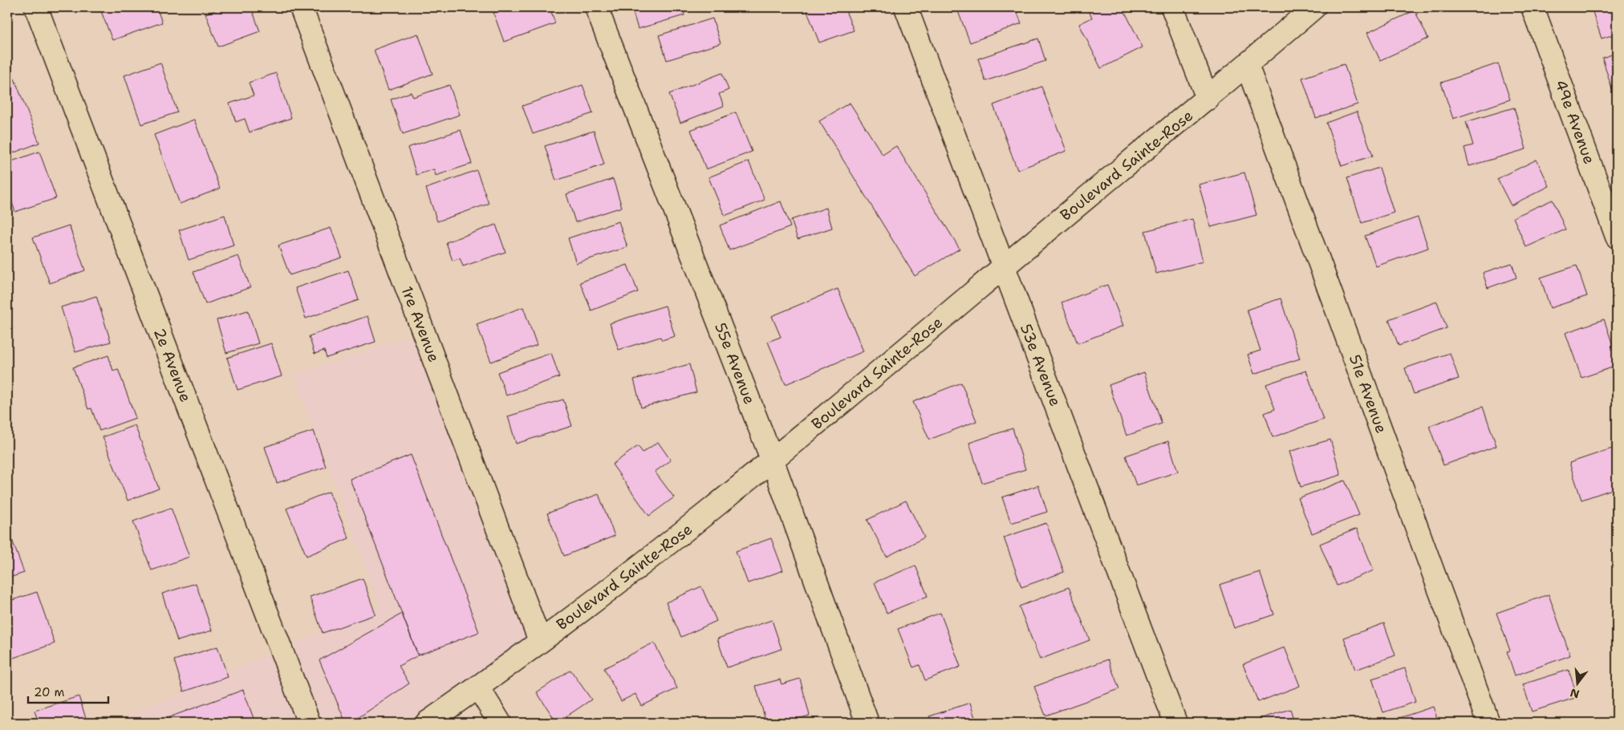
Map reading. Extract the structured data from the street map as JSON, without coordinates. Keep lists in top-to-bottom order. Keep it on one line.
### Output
{"streets":{"street":["49e Avenue","Boulevard Sainte-Rose","1re Avenue","55e Avenue","2e Avenue","53e Avenue","51e Avenue"]},"crossings":[["Boulevard Sainte-Rose","1re Avenue"],["Boulevard Sainte-Rose","55e Avenue"],["Boulevard Sainte-Rose","53e Avenue"],["Boulevard Sainte-Rose","51e Avenue"]],"scale_bar":"20 m","north":"bottom"}
